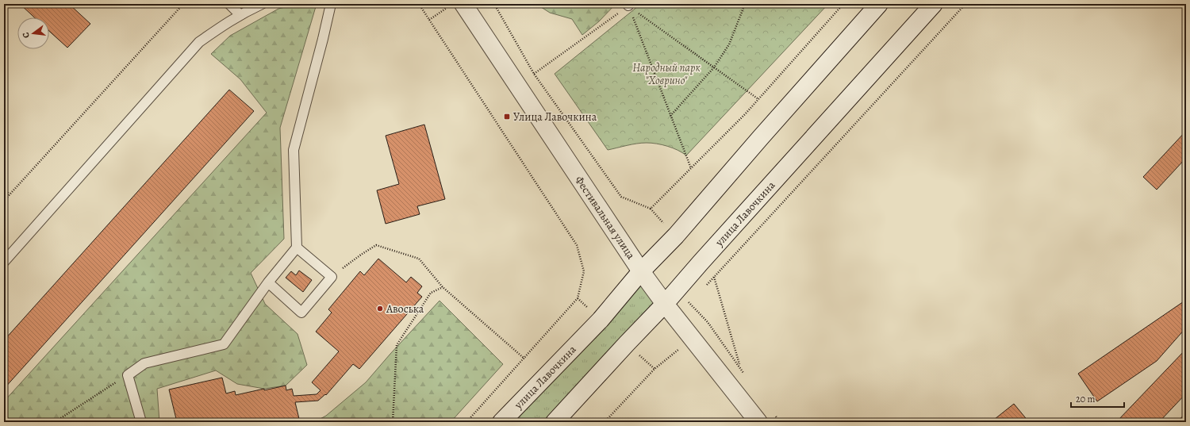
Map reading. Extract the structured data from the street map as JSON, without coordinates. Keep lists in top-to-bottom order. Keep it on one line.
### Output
{"streets":{"main road":["улица Лавочкина","Фестивальная улица"]},"crossings":[["улица Лавочкина","Фестивальная улица"]],"parks":["Народный парк \"Ховрино\""],"places":{"transit":["Улица Лавочкина"],"other":["Авоська"]},"scale_bar":"20 m","north":"left"}
